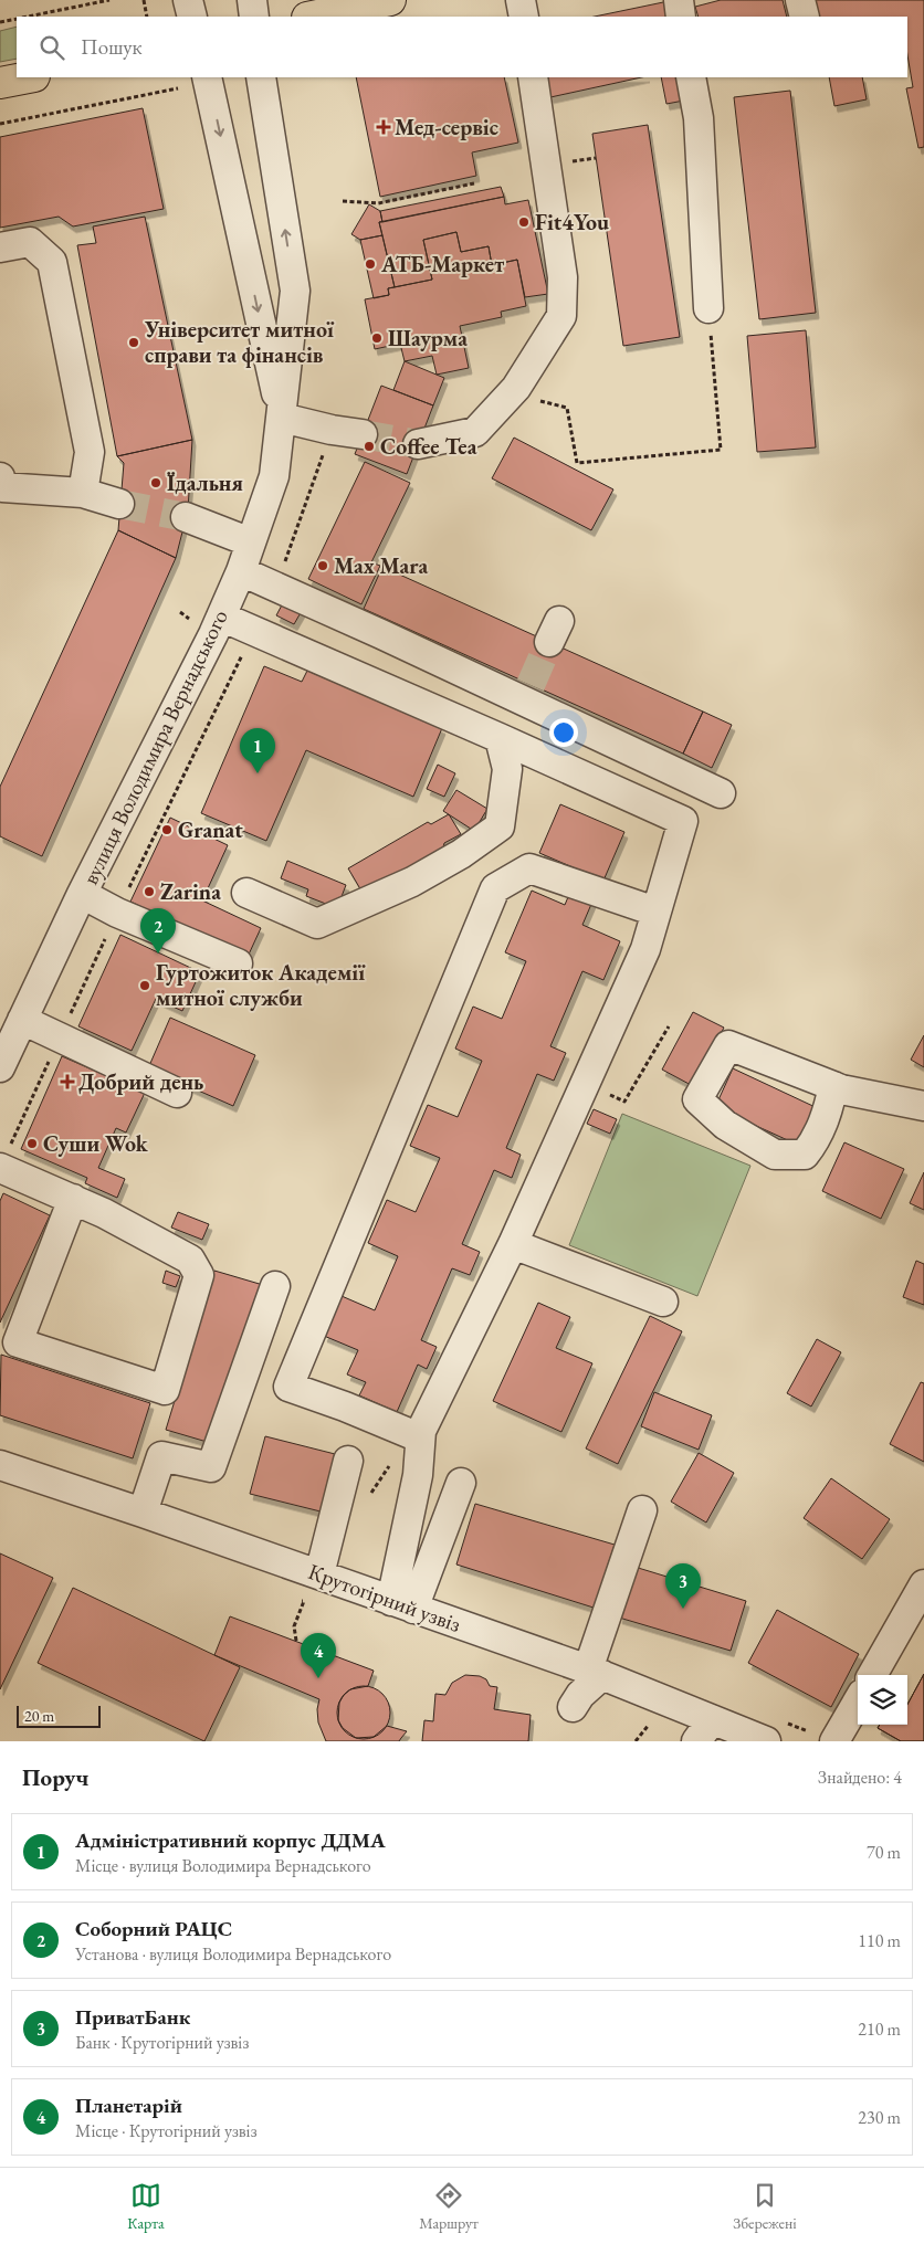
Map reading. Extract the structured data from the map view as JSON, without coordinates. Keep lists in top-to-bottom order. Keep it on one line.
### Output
{"streets":{"street":["вулиця Володимира Вернадського","Крутогірний узвіз"]},"places":{"health":["Мед-сервіс","Добрий день"],"other":["Fit4You","АТБ-Маркет","Шаурма","Університет митної справи та фінансів","Coffee Tea","Їдальня","Max Mara","Granat","Zarina","Гуртожиток Академії митної служби","Суши Wok"]},"scale_bar":"20 m","page":{"search":"Пошук","pins":["1","2","3","4"],"scale":"20 m","heading":["Поруч","Знайдено: 4"],"list":[{"mark":"1","name":"Адміністративний корпус ДДМА","note":"Місце · вулиця Володимира Вернадського","value":"70 m"},{"mark":"2","name":"Соборний РАЦС","note":"Установа · вулиця Володимира Вернадського","value":"110 m"},{"mark":"3","name":"ПриватБанк","note":"Банк · Крутогірний узвіз","value":"210 m"},{"mark":"4","name":"Планетарій","note":"Місце · Крутогірний узвіз","value":"230 m"}],"nav":["Карта","Маршрут","Збережені"]}}
